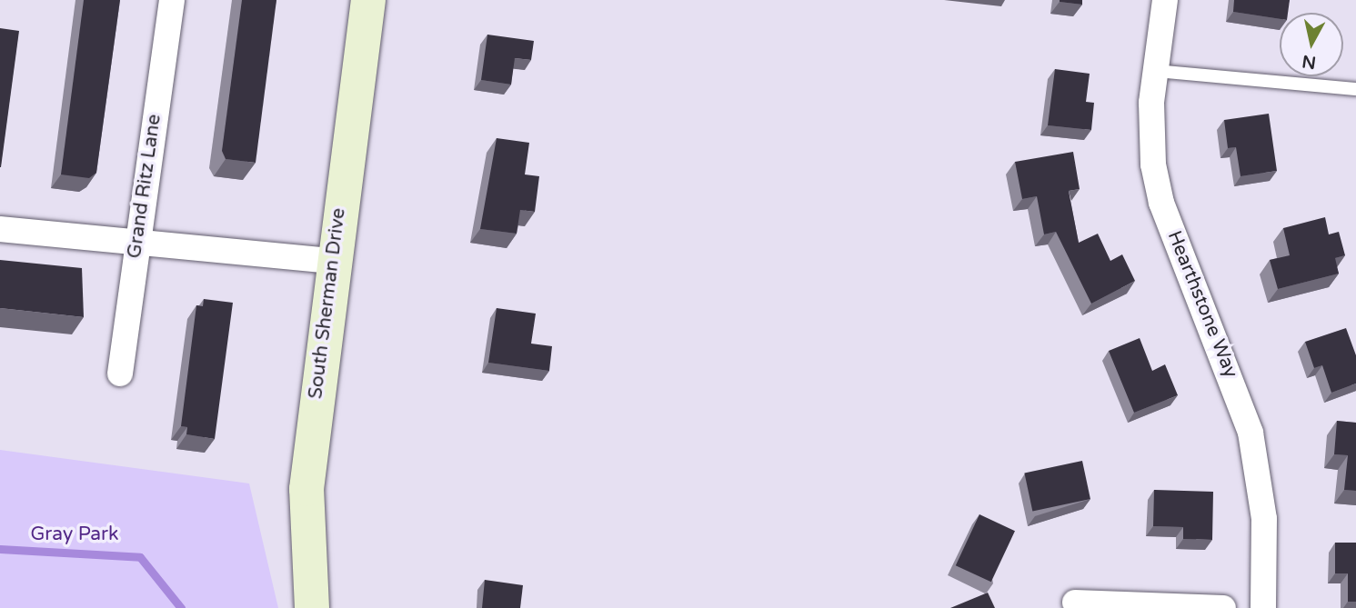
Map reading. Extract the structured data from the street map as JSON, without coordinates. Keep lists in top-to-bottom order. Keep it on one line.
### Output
{"streets":{"street":["Grand Ritz Lane","South Sherman Drive","Hearthstone Way"]},"parks":["Gray Park"],"north":"bottom"}
